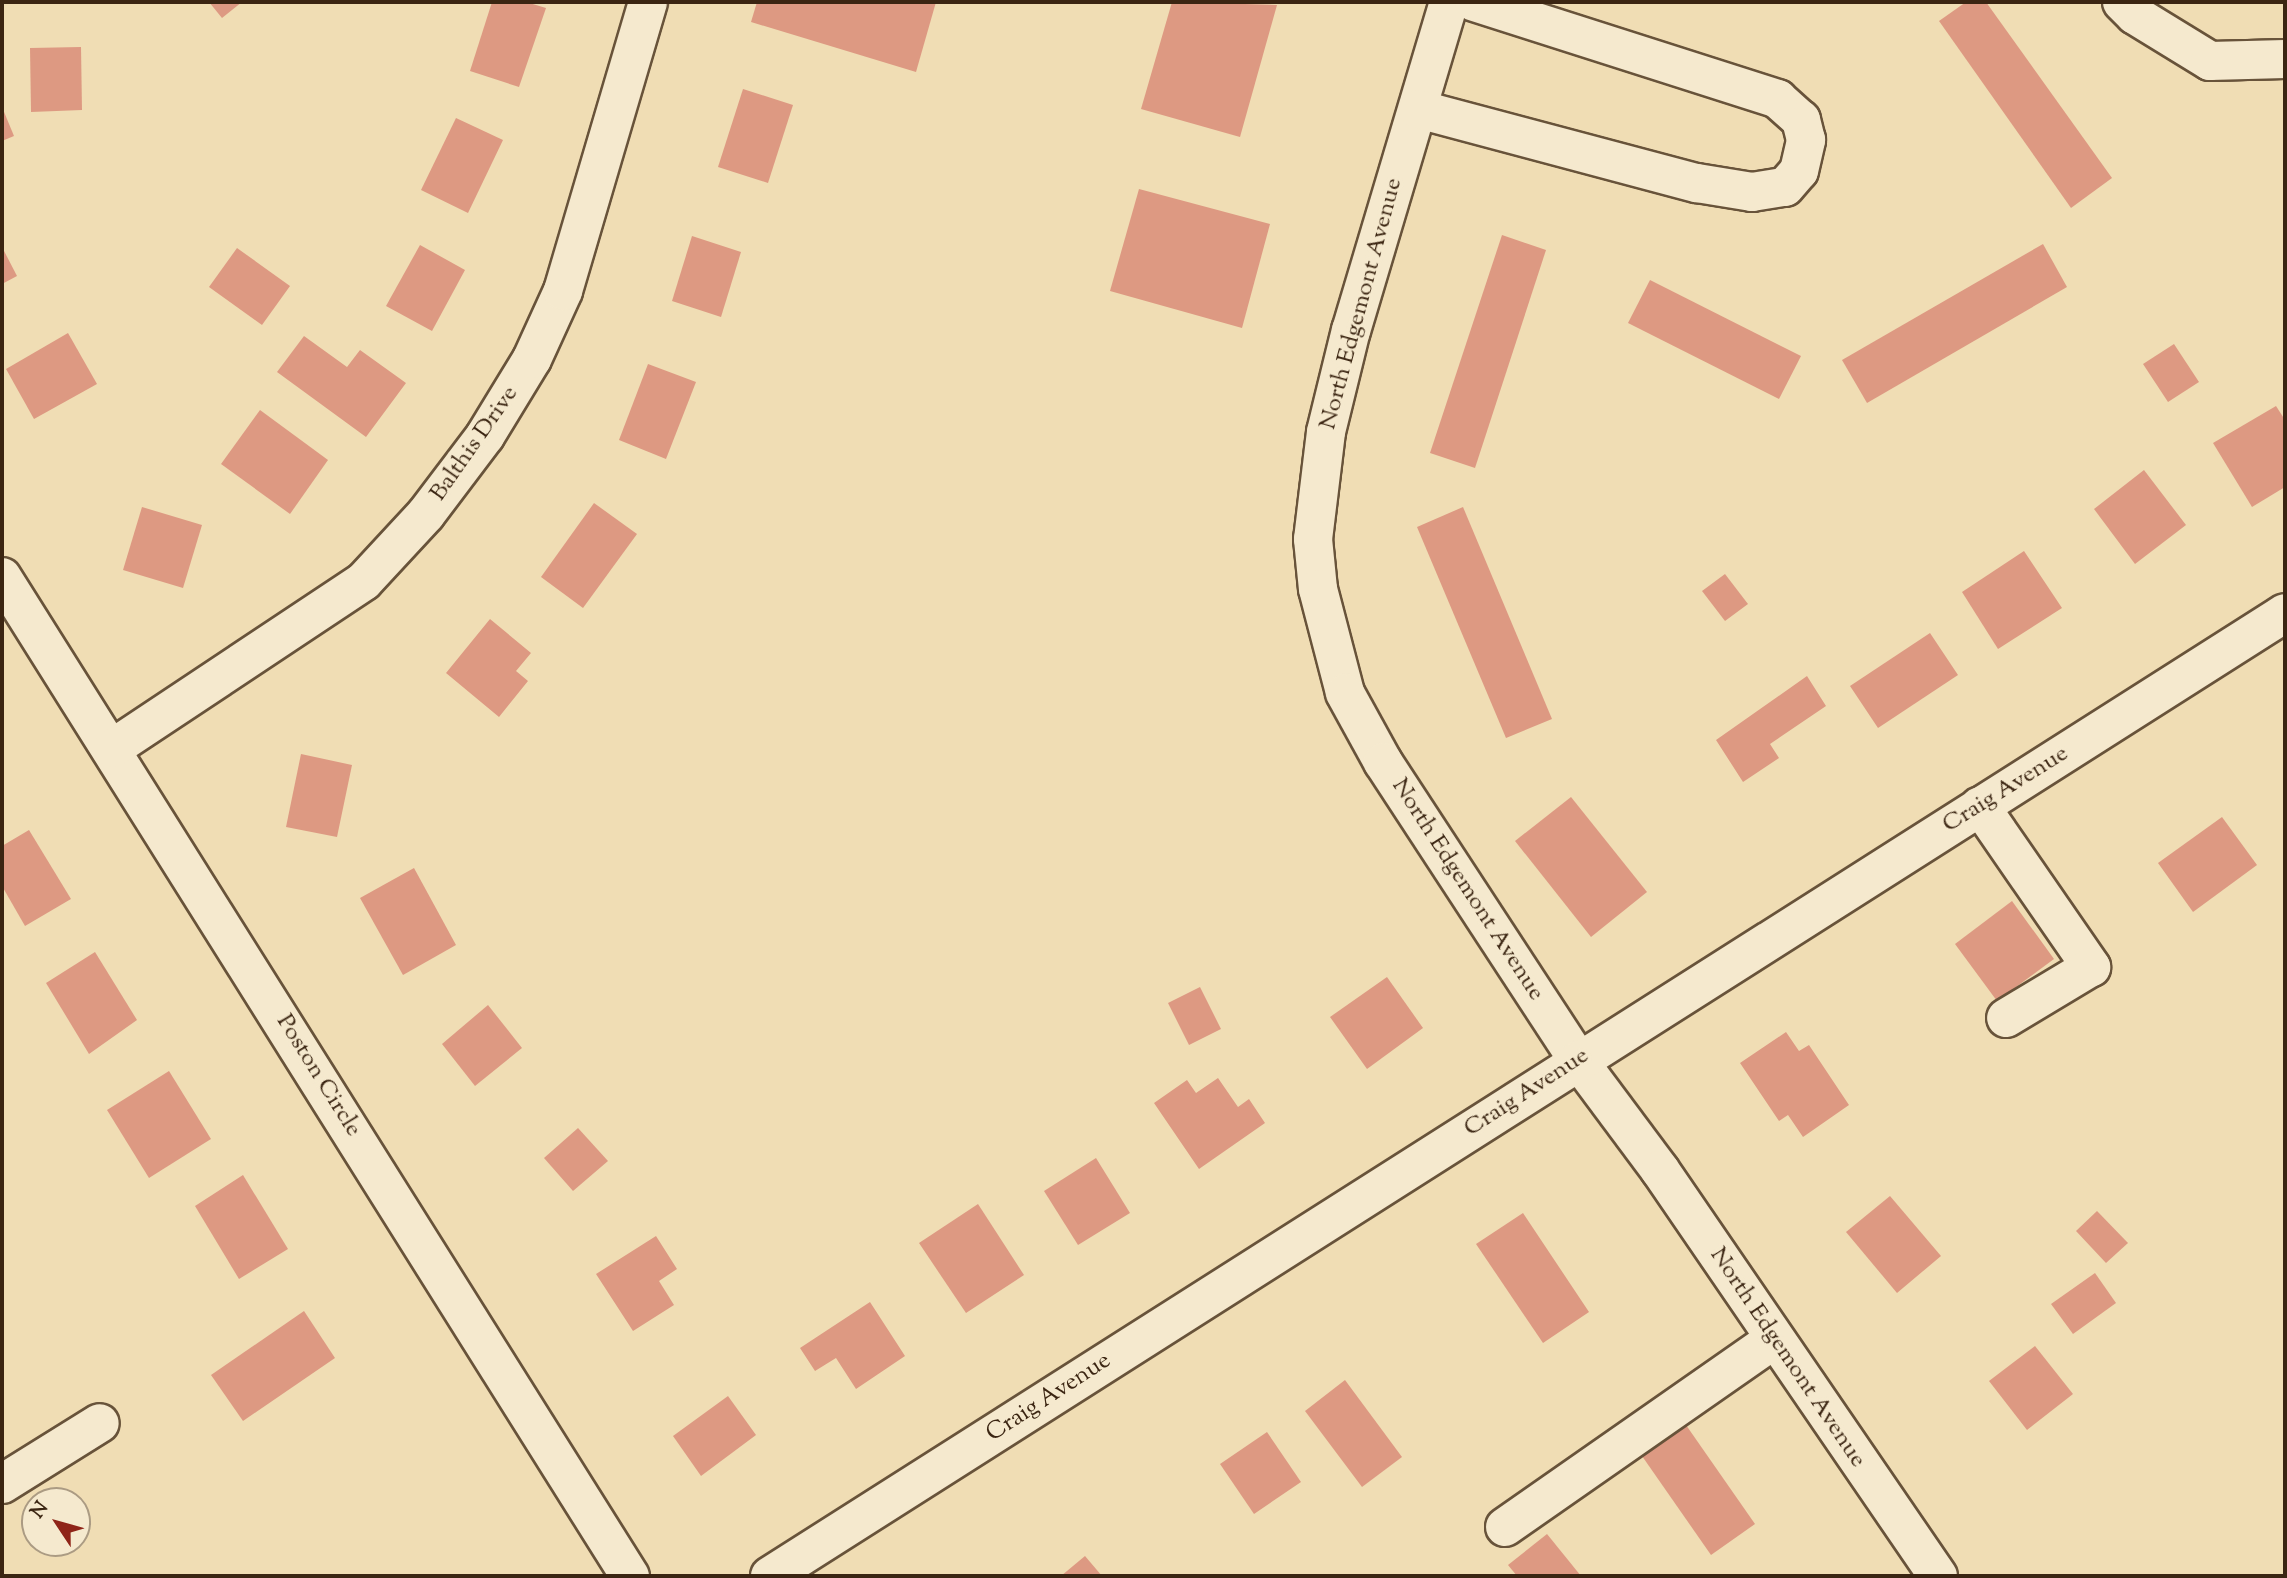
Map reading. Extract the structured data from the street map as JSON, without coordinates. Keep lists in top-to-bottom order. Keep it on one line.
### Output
{"streets":{"street":["North Edgemont Avenue","Balthis Drive","Craig Avenue","Poston Circle"]},"crossings":[["North Edgemont Avenue","Craig Avenue"],["Balthis Drive","Poston Circle"]],"north":"top left"}
